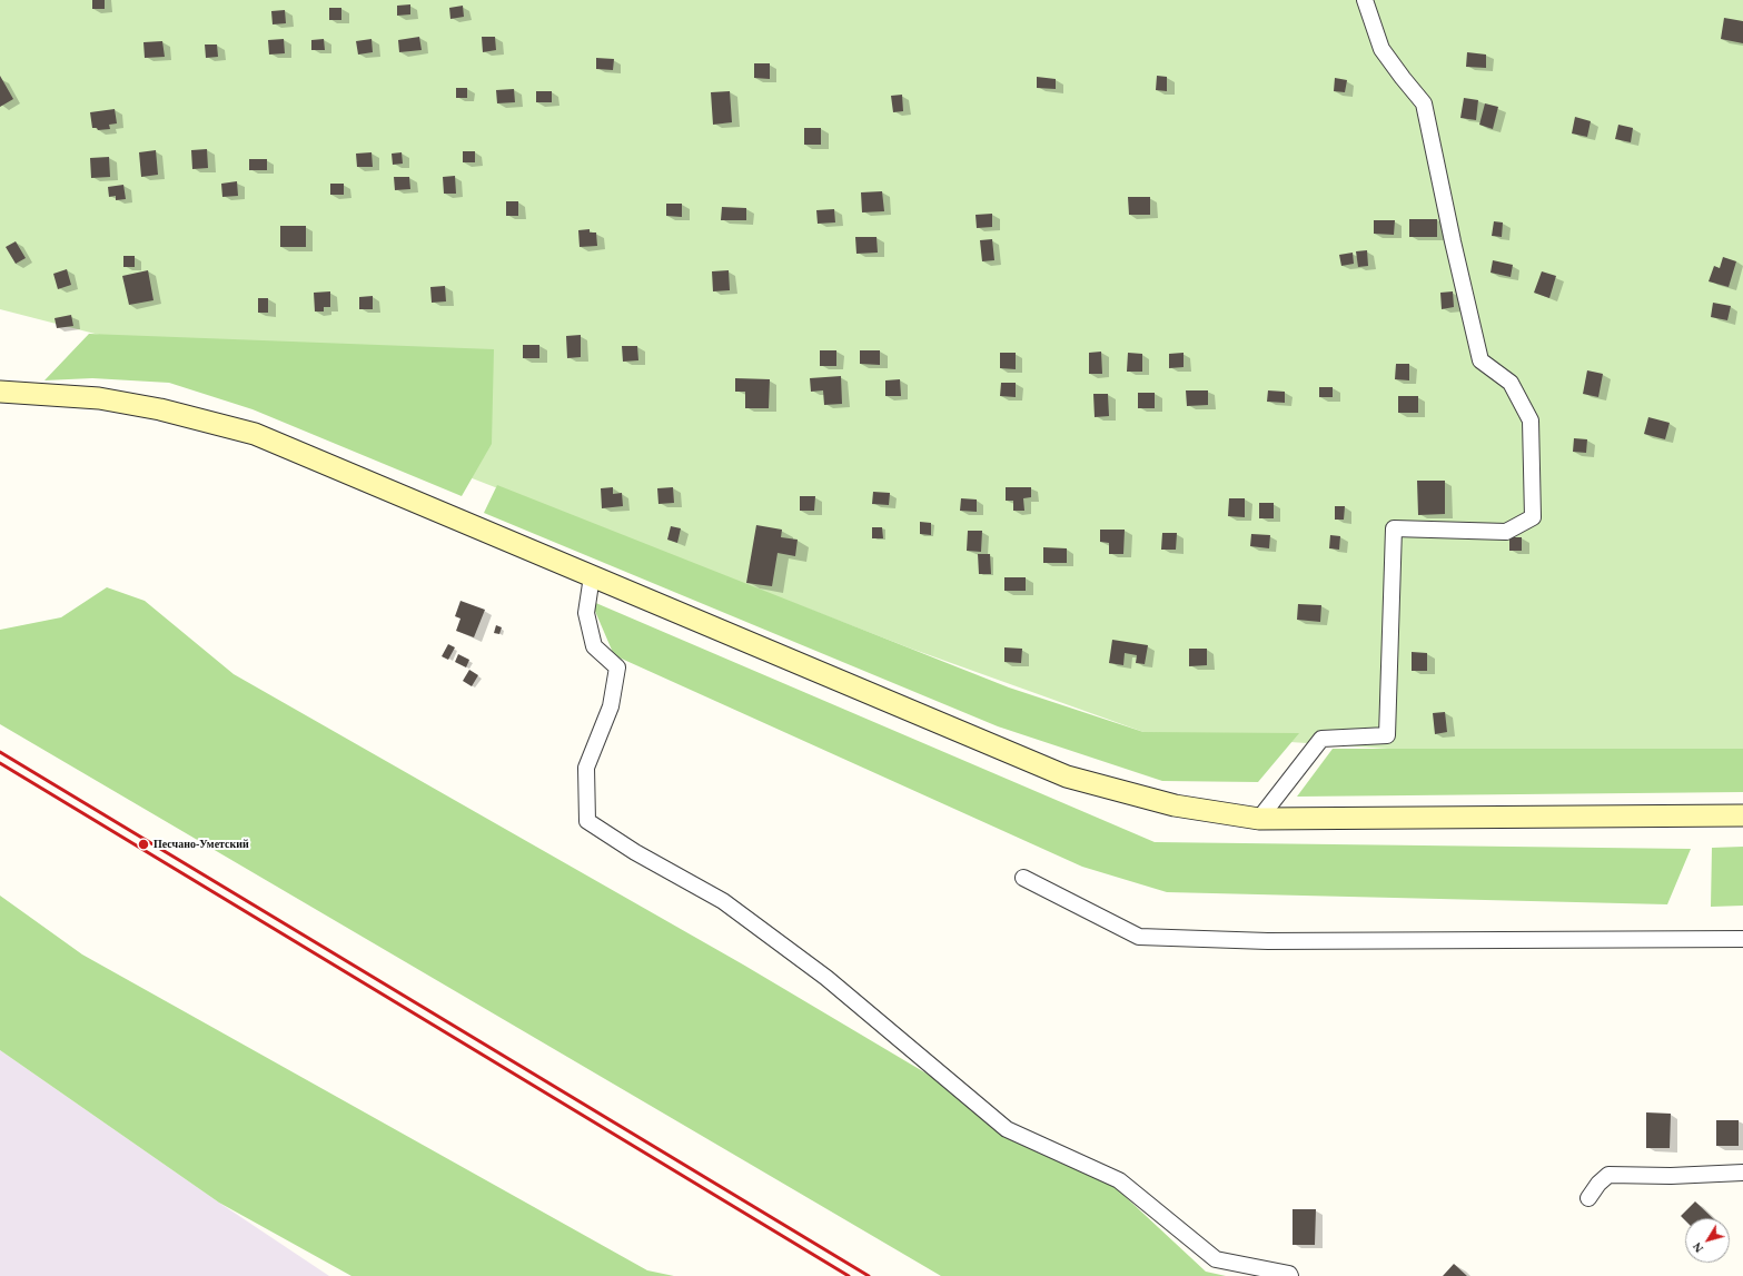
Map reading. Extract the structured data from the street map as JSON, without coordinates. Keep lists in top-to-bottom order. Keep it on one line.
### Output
{"places":["Песчано-Уметский"],"north":"bottom left"}
